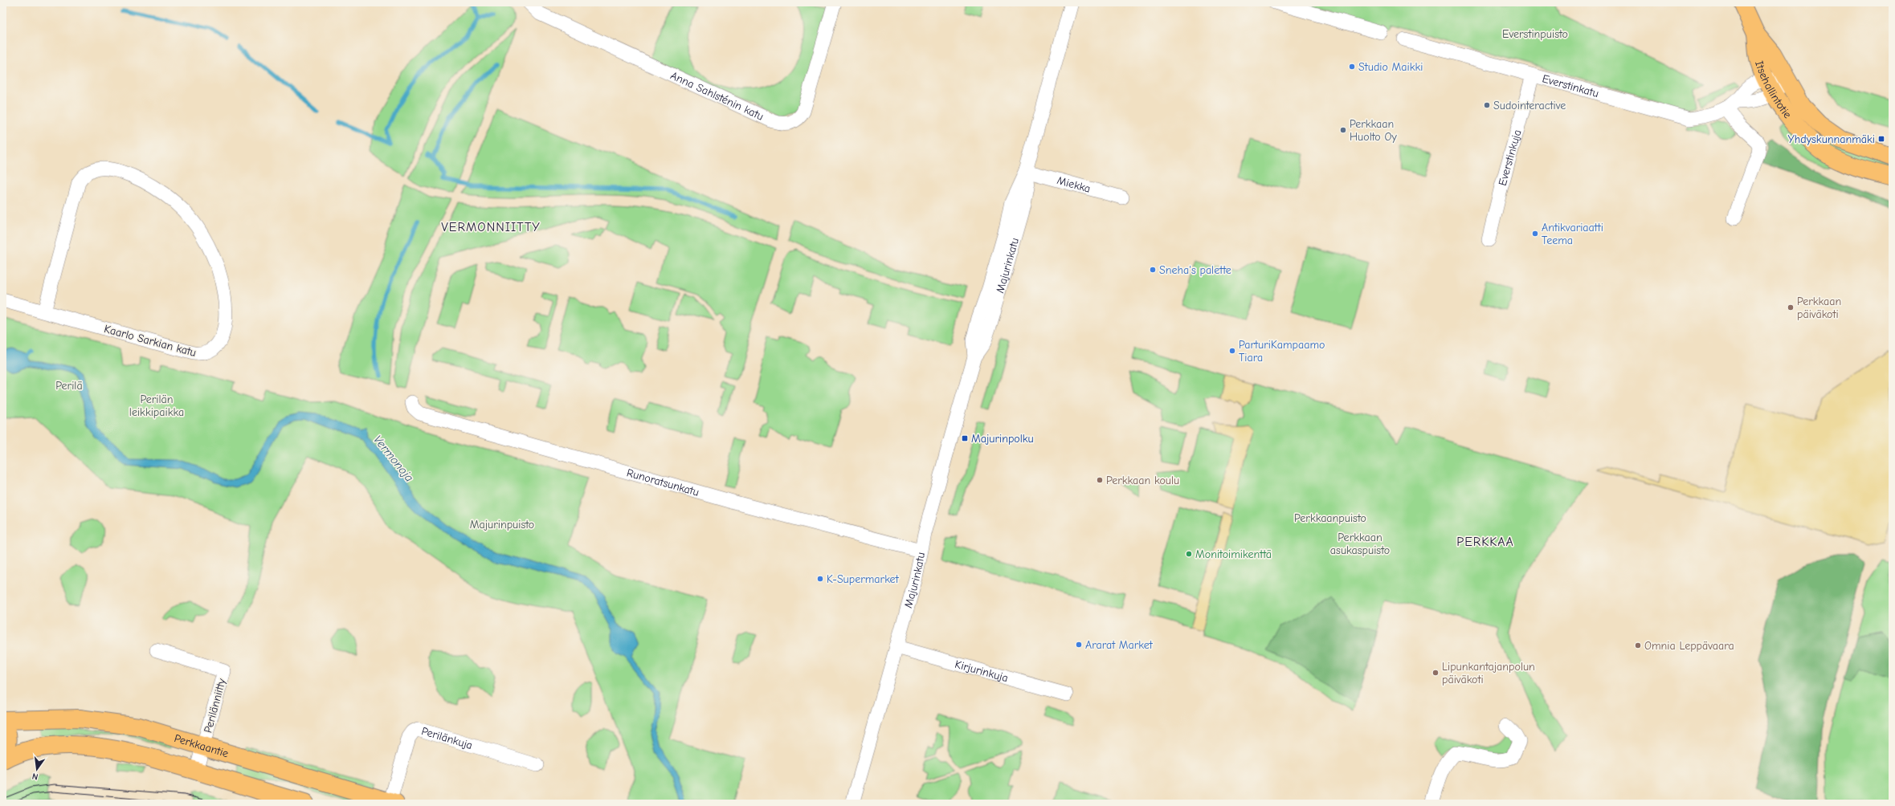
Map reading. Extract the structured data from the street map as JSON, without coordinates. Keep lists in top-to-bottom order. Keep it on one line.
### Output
{"streets":{"main road":["Itsehallintotie","Perkkaantie"],"street":["Everstinkatu","Anna Sahlsténin katu","Everstinkuja","Miekka","Majurinkatu","Kaarlo Sarkian katu","Runoratsunkatu","Kirjurinkuja","Perilänniitty","Perilänkuja"]},"crossings":[["Everstinkatu","Itsehallintotie"],["Everstinkatu","Everstinkuja"],["Miekka","Majurinkatu"],["Majurinkatu","Runoratsunkatu"],["Majurinkatu","Kirjurinkuja"],["Perilänniitty","Perkkaantie"],["Perilänkuja","Perkkaantie"]],"districts":["VERMONNIITTY","PERKKAA"],"water":["Vermonoja"],"parks":["Everstinpuisto","Perilä","Perilän leikkipaikka","Perkkaanpuisto","Majurinpuisto","Perkkaan asukaspuisto"],"places":{"other":["Studio Maikki","Sudointeractive","Perkkaan Huolto Oy","Antikvariaatti Teema","Sneha's palette","Perkkaan päiväkoti","ParturiKampaamo Tiara","Perkkaan koulu","Monitoimikenttä","K-Supermarket","Ararat Market","Omnia Leppävaara","Lipunkantajanpolun päiväkoti"],"transit":["Yhdyskunnanmäki","Majurinpolku"]},"north":"bottom"}
